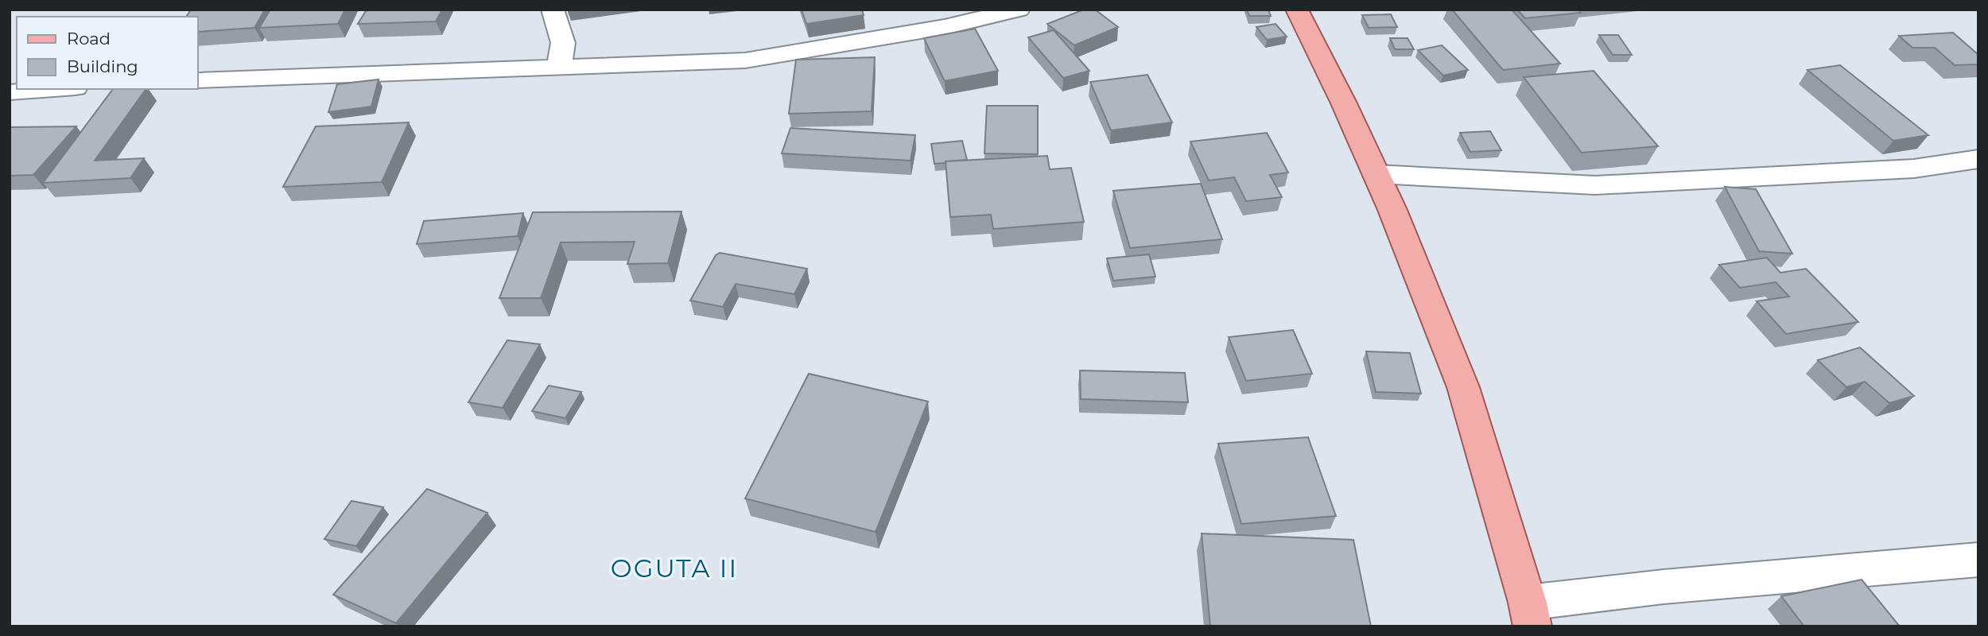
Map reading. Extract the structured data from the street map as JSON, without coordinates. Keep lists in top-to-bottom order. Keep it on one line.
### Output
{"districts":["OGUTA II"],"legend":["Road","Building"]}
